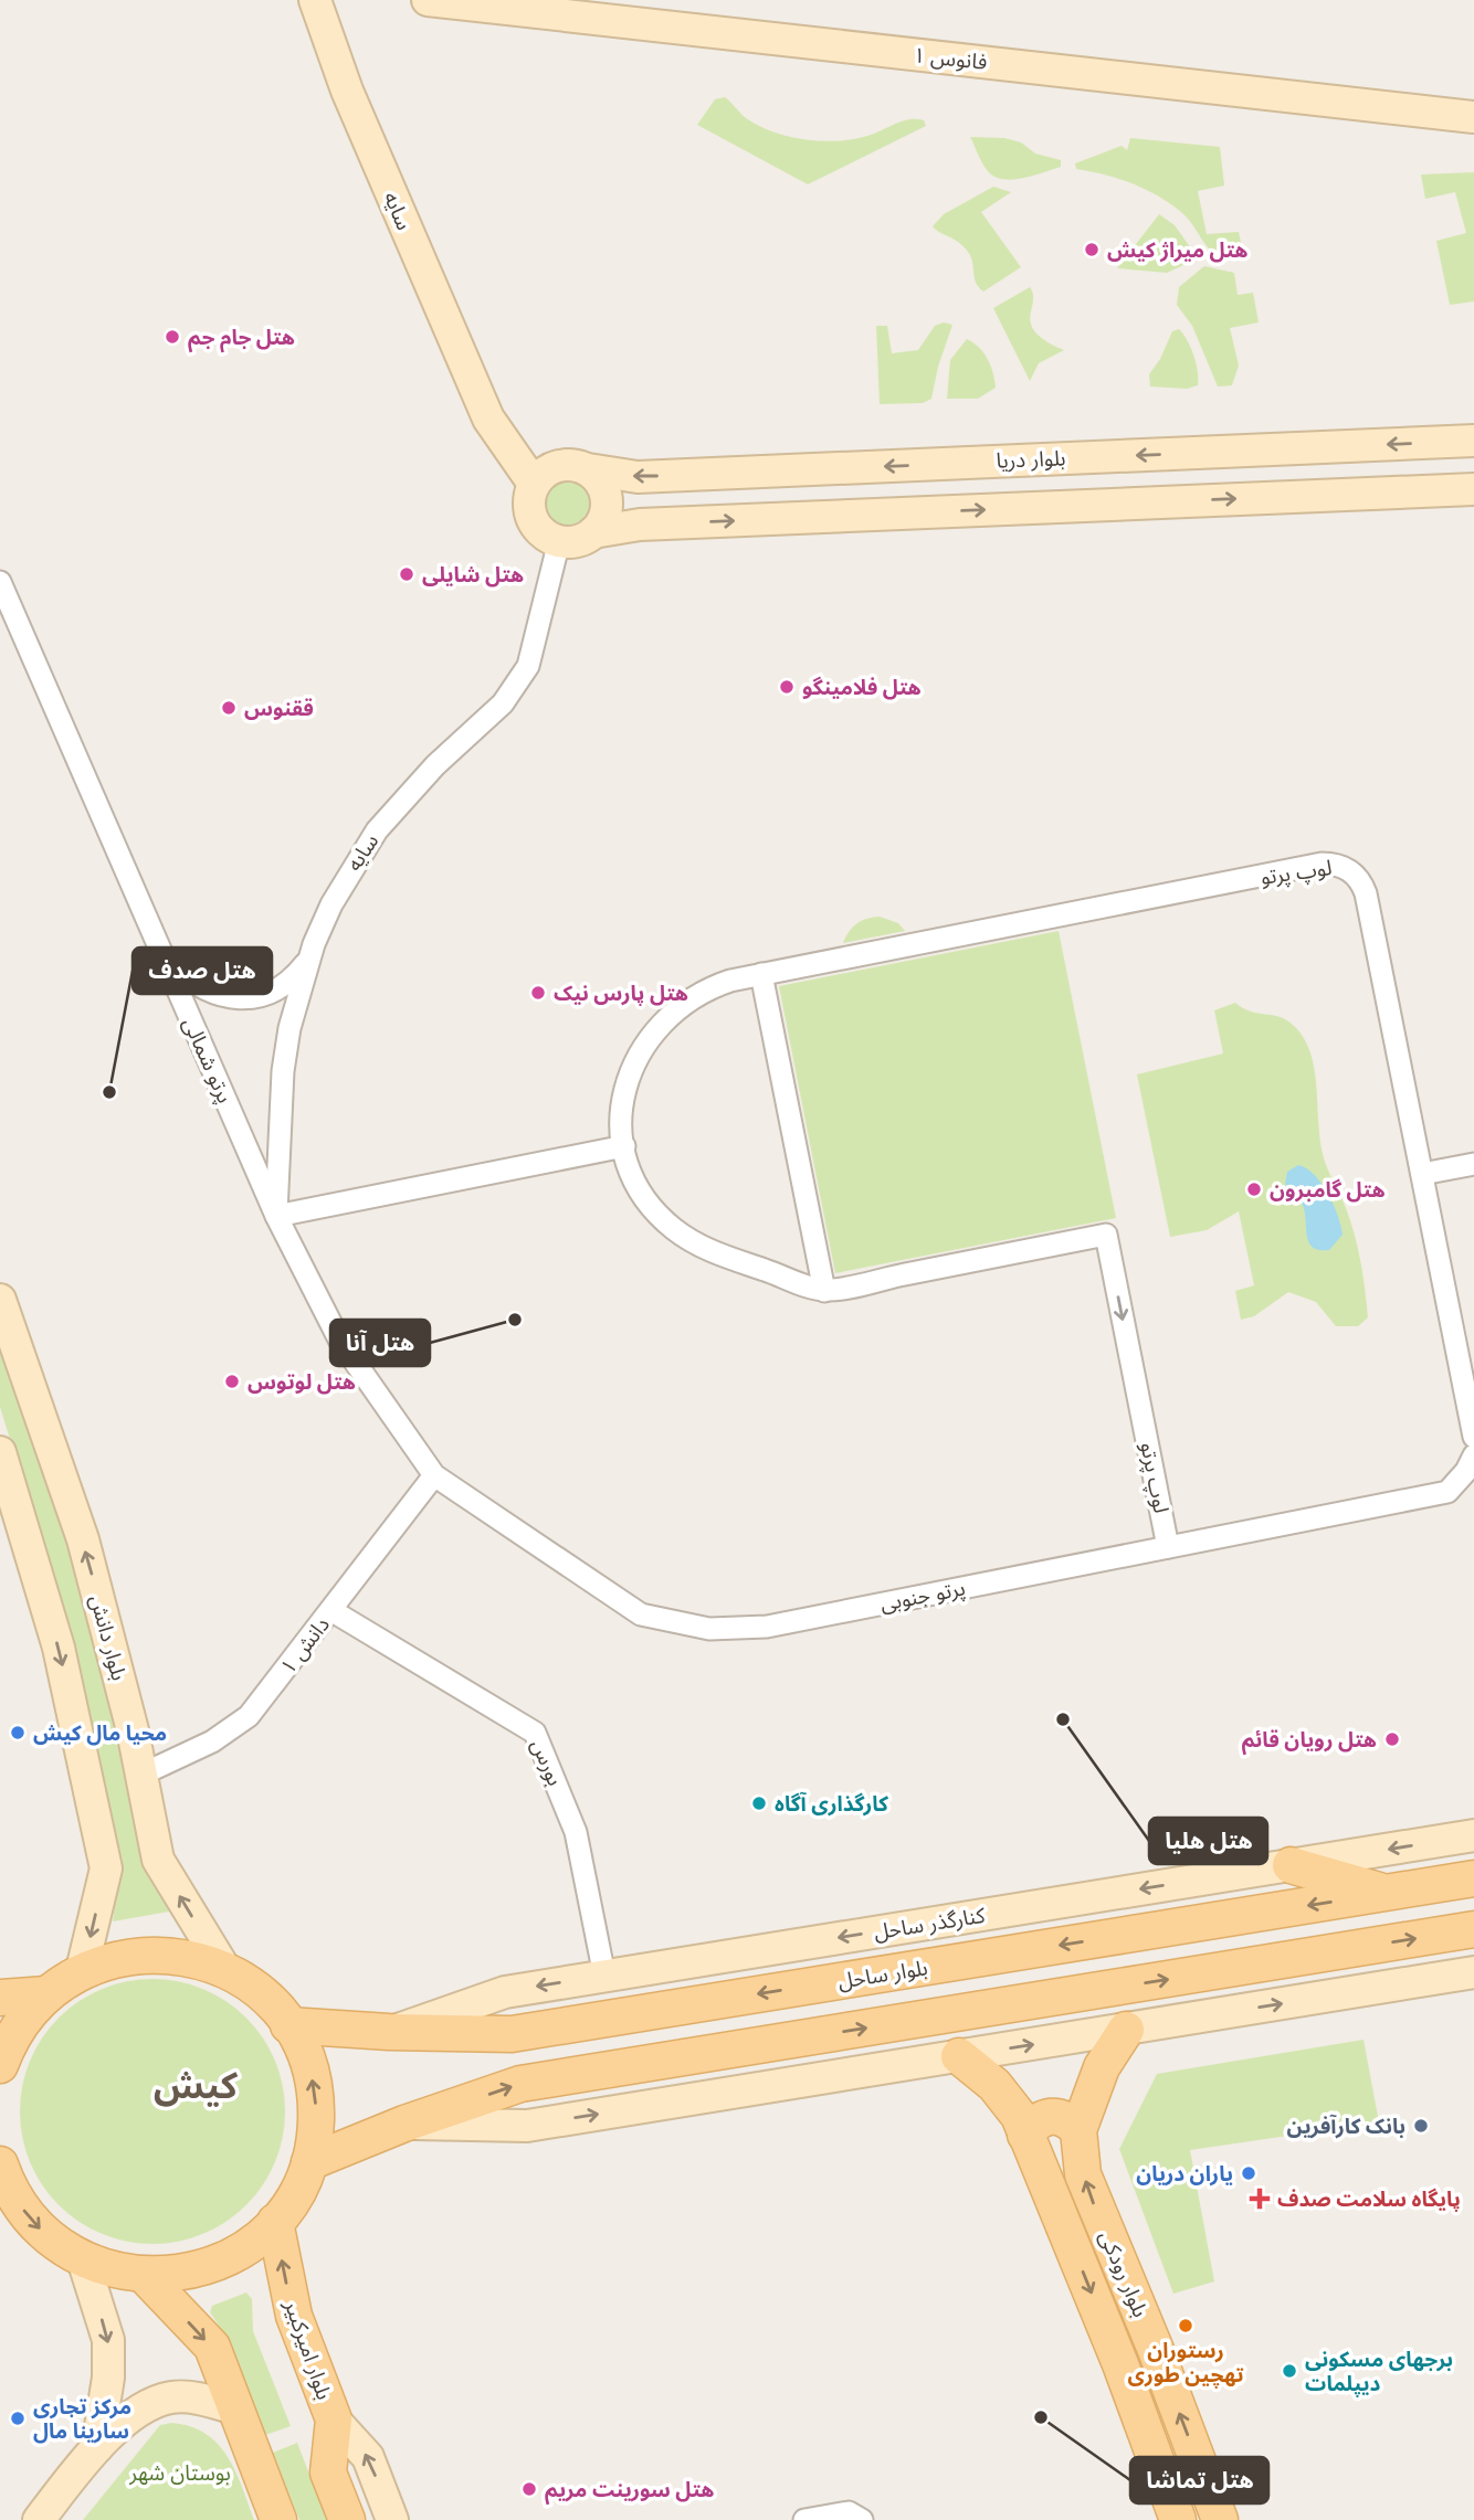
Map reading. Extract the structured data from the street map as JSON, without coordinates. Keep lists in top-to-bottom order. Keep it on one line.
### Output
{"streets":{"main road":["بلوار ساحل","بلوار رودکی","بلوار امیرکبیر"],"street":["فانوس ۱","سایه","بلوار دریا","لوپ پرتو","پرتو شمالی","پرتو جنوبی","بلوار دانش","دانش ۱","بورس","کنارگذر ساحل"]},"crossings":[["سایه","بلوار دریا"],["سایه","پرتو شمالی"],["لوپ پرتو","پرتو جنوبی"],["پرتو شمالی","پرتو جنوبی"],["پرتو شمالی","دانش ۱"],["پرتو جنوبی","دانش ۱"],["بلوار دانش","دانش ۱"],["دانش ۱","بورس"],["بورس","کنارگذر ساحل"],["کنارگذر ساحل","بلوار ساحل"]],"districts":["كيش"],"parks":["بوستان شهر"],"places":{"other":["هتل میراژ کیش","هتل جام جم","هتل شایلی","هتل فلامینگو","ققنوس","هتل پارس نیک","هتل صدف","هتل گامبرون","هتل آنا","هتل لوتوس","هتل هلیا","محیا مال کیش","هتل رویان قائم","کارگذاری آگاه","بانک کارآفرین","یاران دریان","رستوران تهچین طوری","برجهای مسکونی دیپلمات","هتل تماشا","مرکز تجاری سارینا مال","هتل سورینت مريم"],"health":["پایگاه سلامت صدف"]}}
